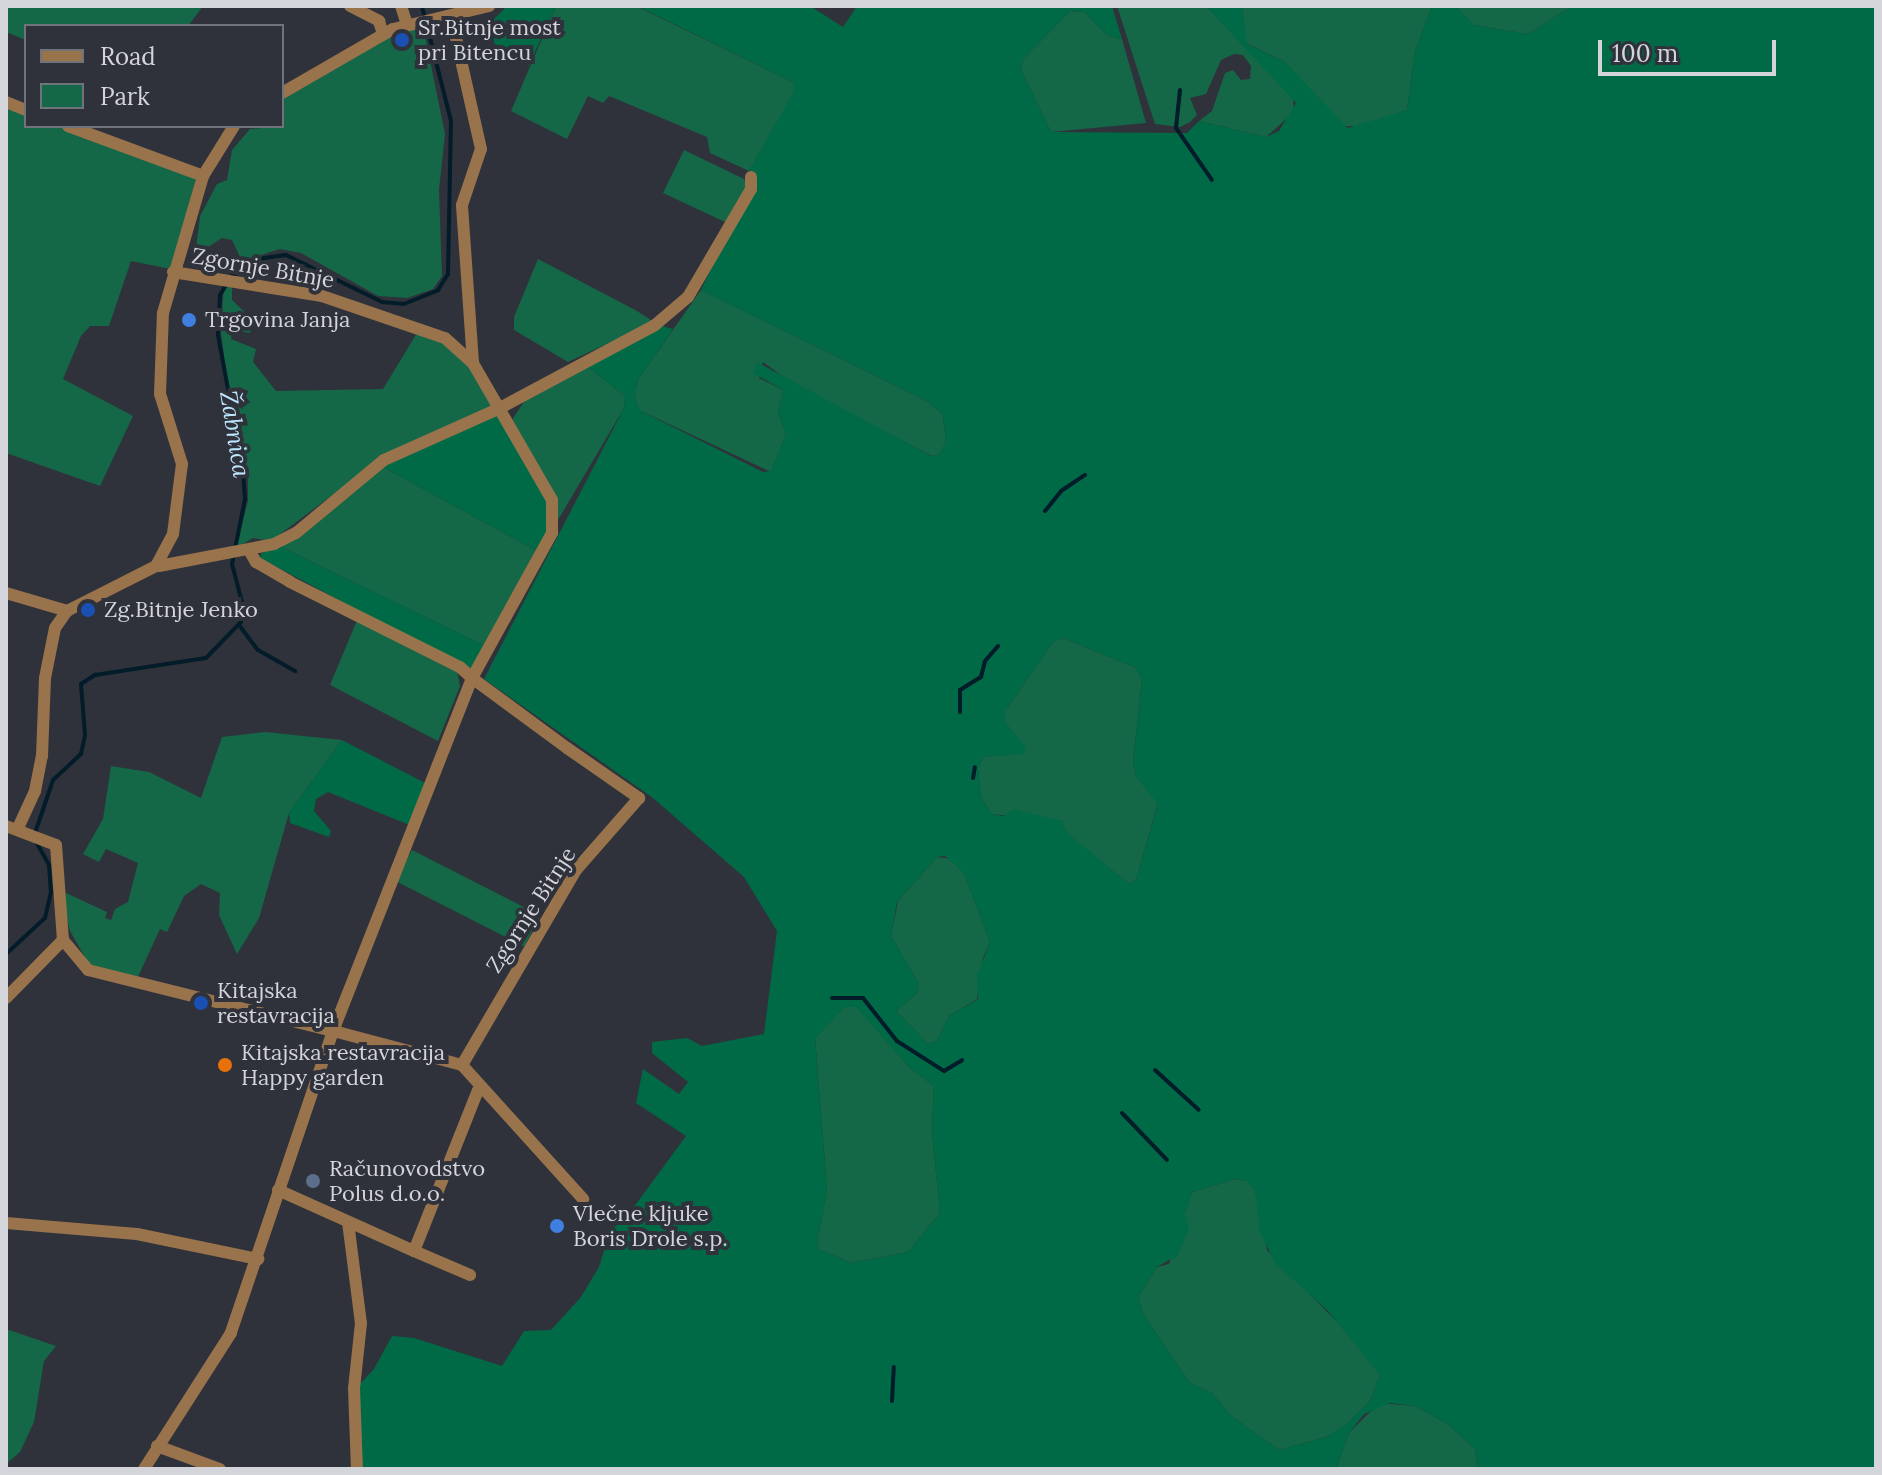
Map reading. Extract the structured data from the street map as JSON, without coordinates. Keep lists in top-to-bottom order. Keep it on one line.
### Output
{"streets":{"street":["Zgornje Bitnje"]},"water":["Žabnica"],"places":["Sr.Bitnje most pri Bitencu","Trgovina Janja","Zg.Bitnje Jenko","Kitajska restavracija","Kitajska restavracija Happy garden","Računovodstvo Polus d.o.o.","Vlečne kljuke Boris Drole s.p."],"legend":["Road","Park"],"scale_bar":"100 m"}
